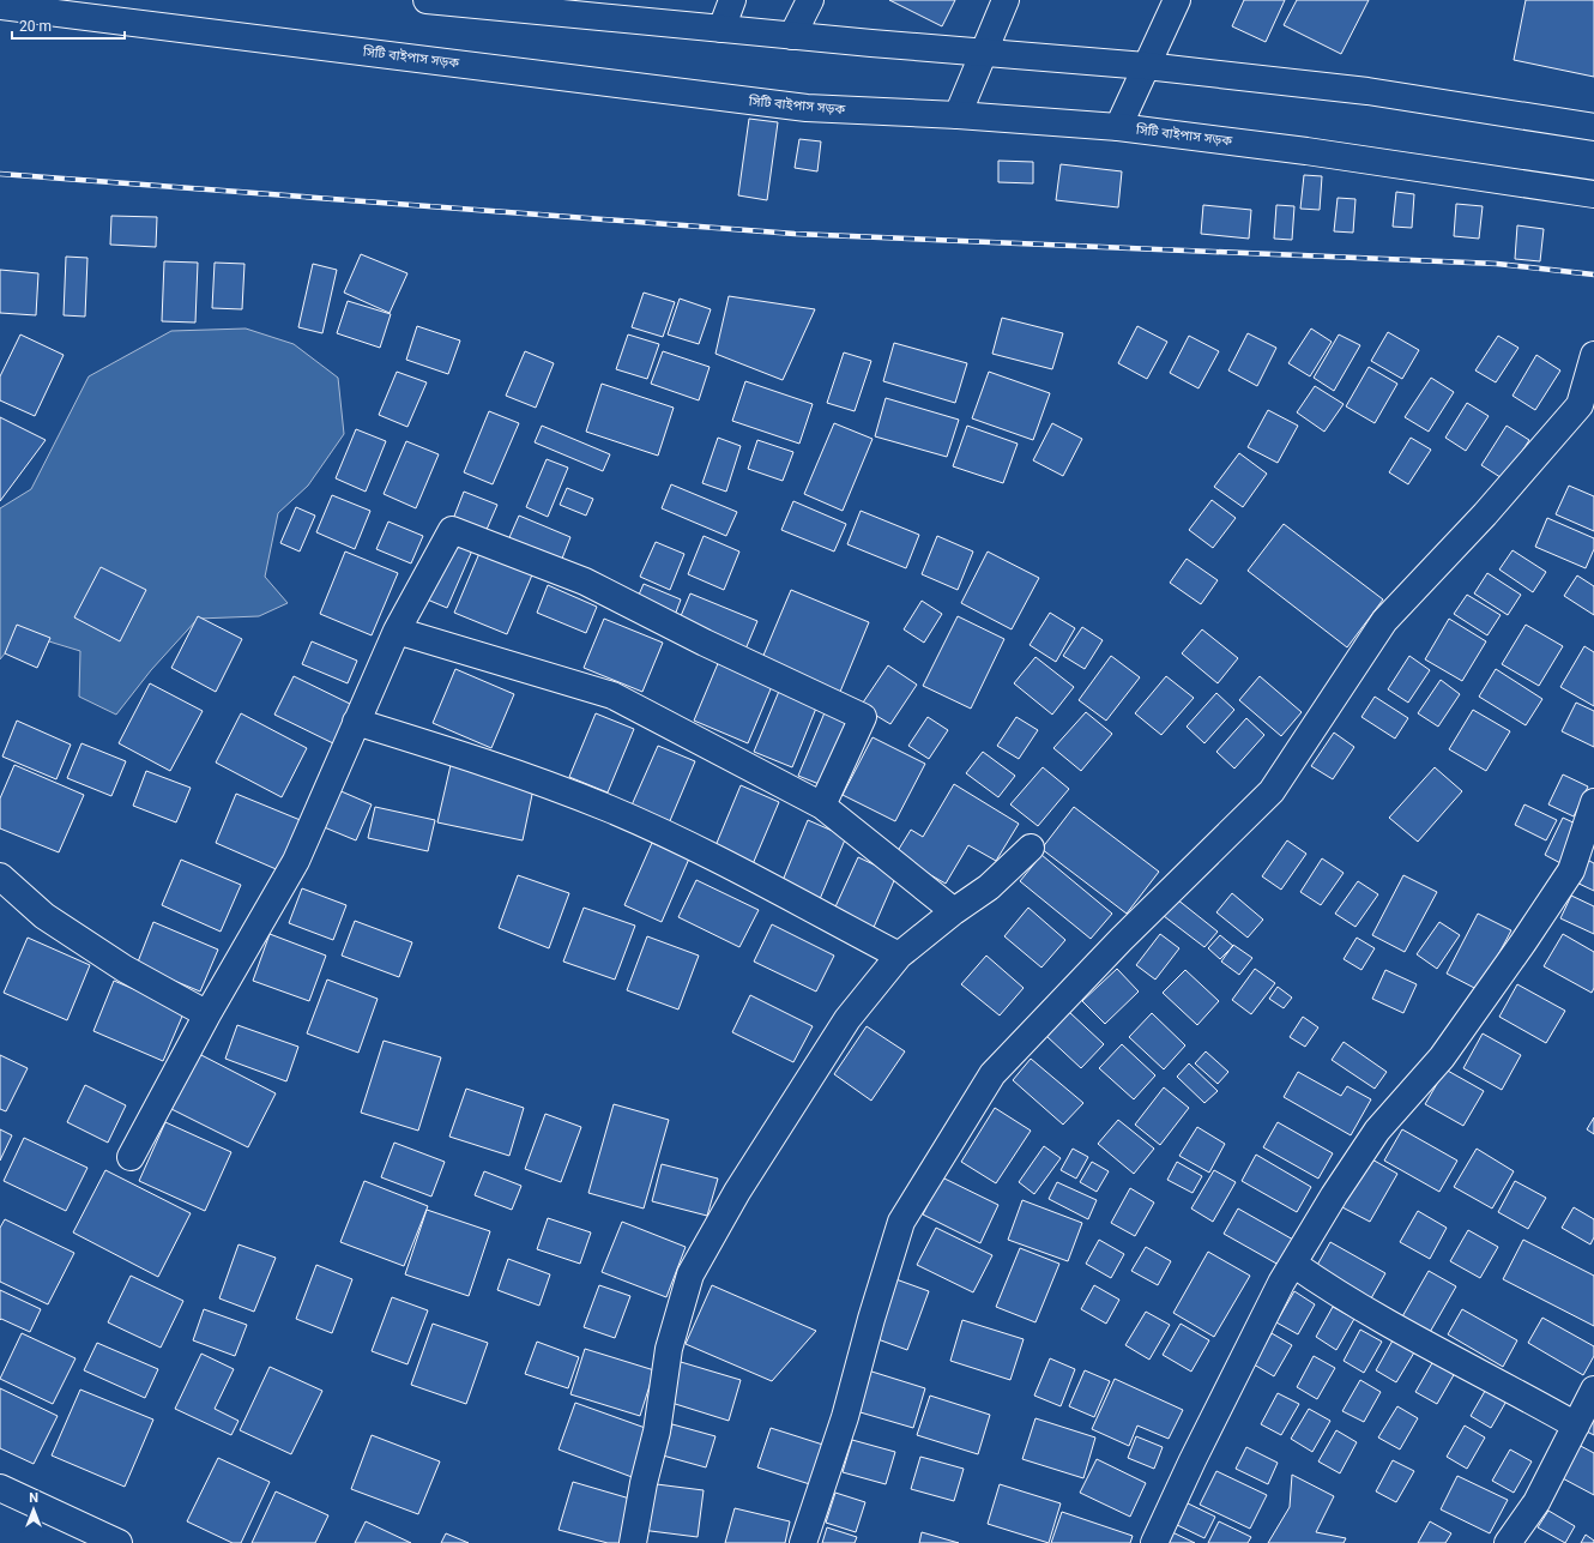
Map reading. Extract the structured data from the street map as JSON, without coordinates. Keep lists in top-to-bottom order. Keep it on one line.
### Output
{"streets":{"street":["সিটি বাইপাস সড়ক"]},"scale_bar":"20 m","north":"top"}
